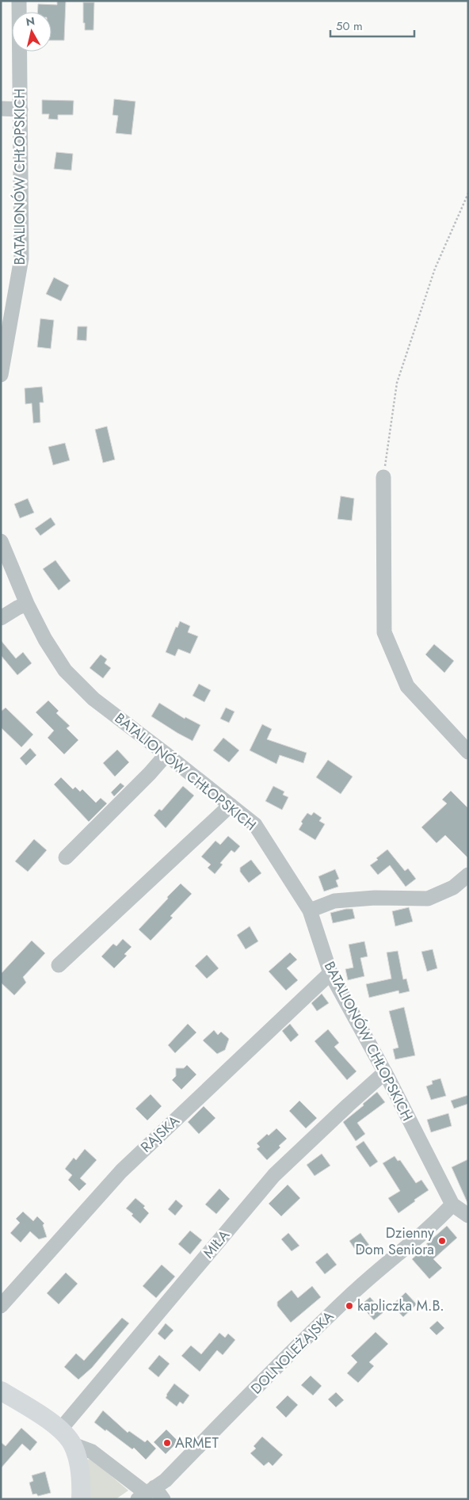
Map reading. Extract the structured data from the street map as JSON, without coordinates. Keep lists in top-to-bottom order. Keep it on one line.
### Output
{"streets":{"street":["BATALIONÓW CHŁOPSKICH","RAJSKA","MIŁA","DOLNOLEŻAJSKA"]},"crossings":[["BATALIONÓW CHŁOPSKICH","RAJSKA"],["BATALIONÓW CHŁOPSKICH","MIŁA"],["BATALIONÓW CHŁOPSKICH","DOLNOLEŻAJSKA"]],"places":["Dzienny Dom Seniora","kapliczka M.B.","ARMET"],"scale_bar":"50 m","north":"top"}
